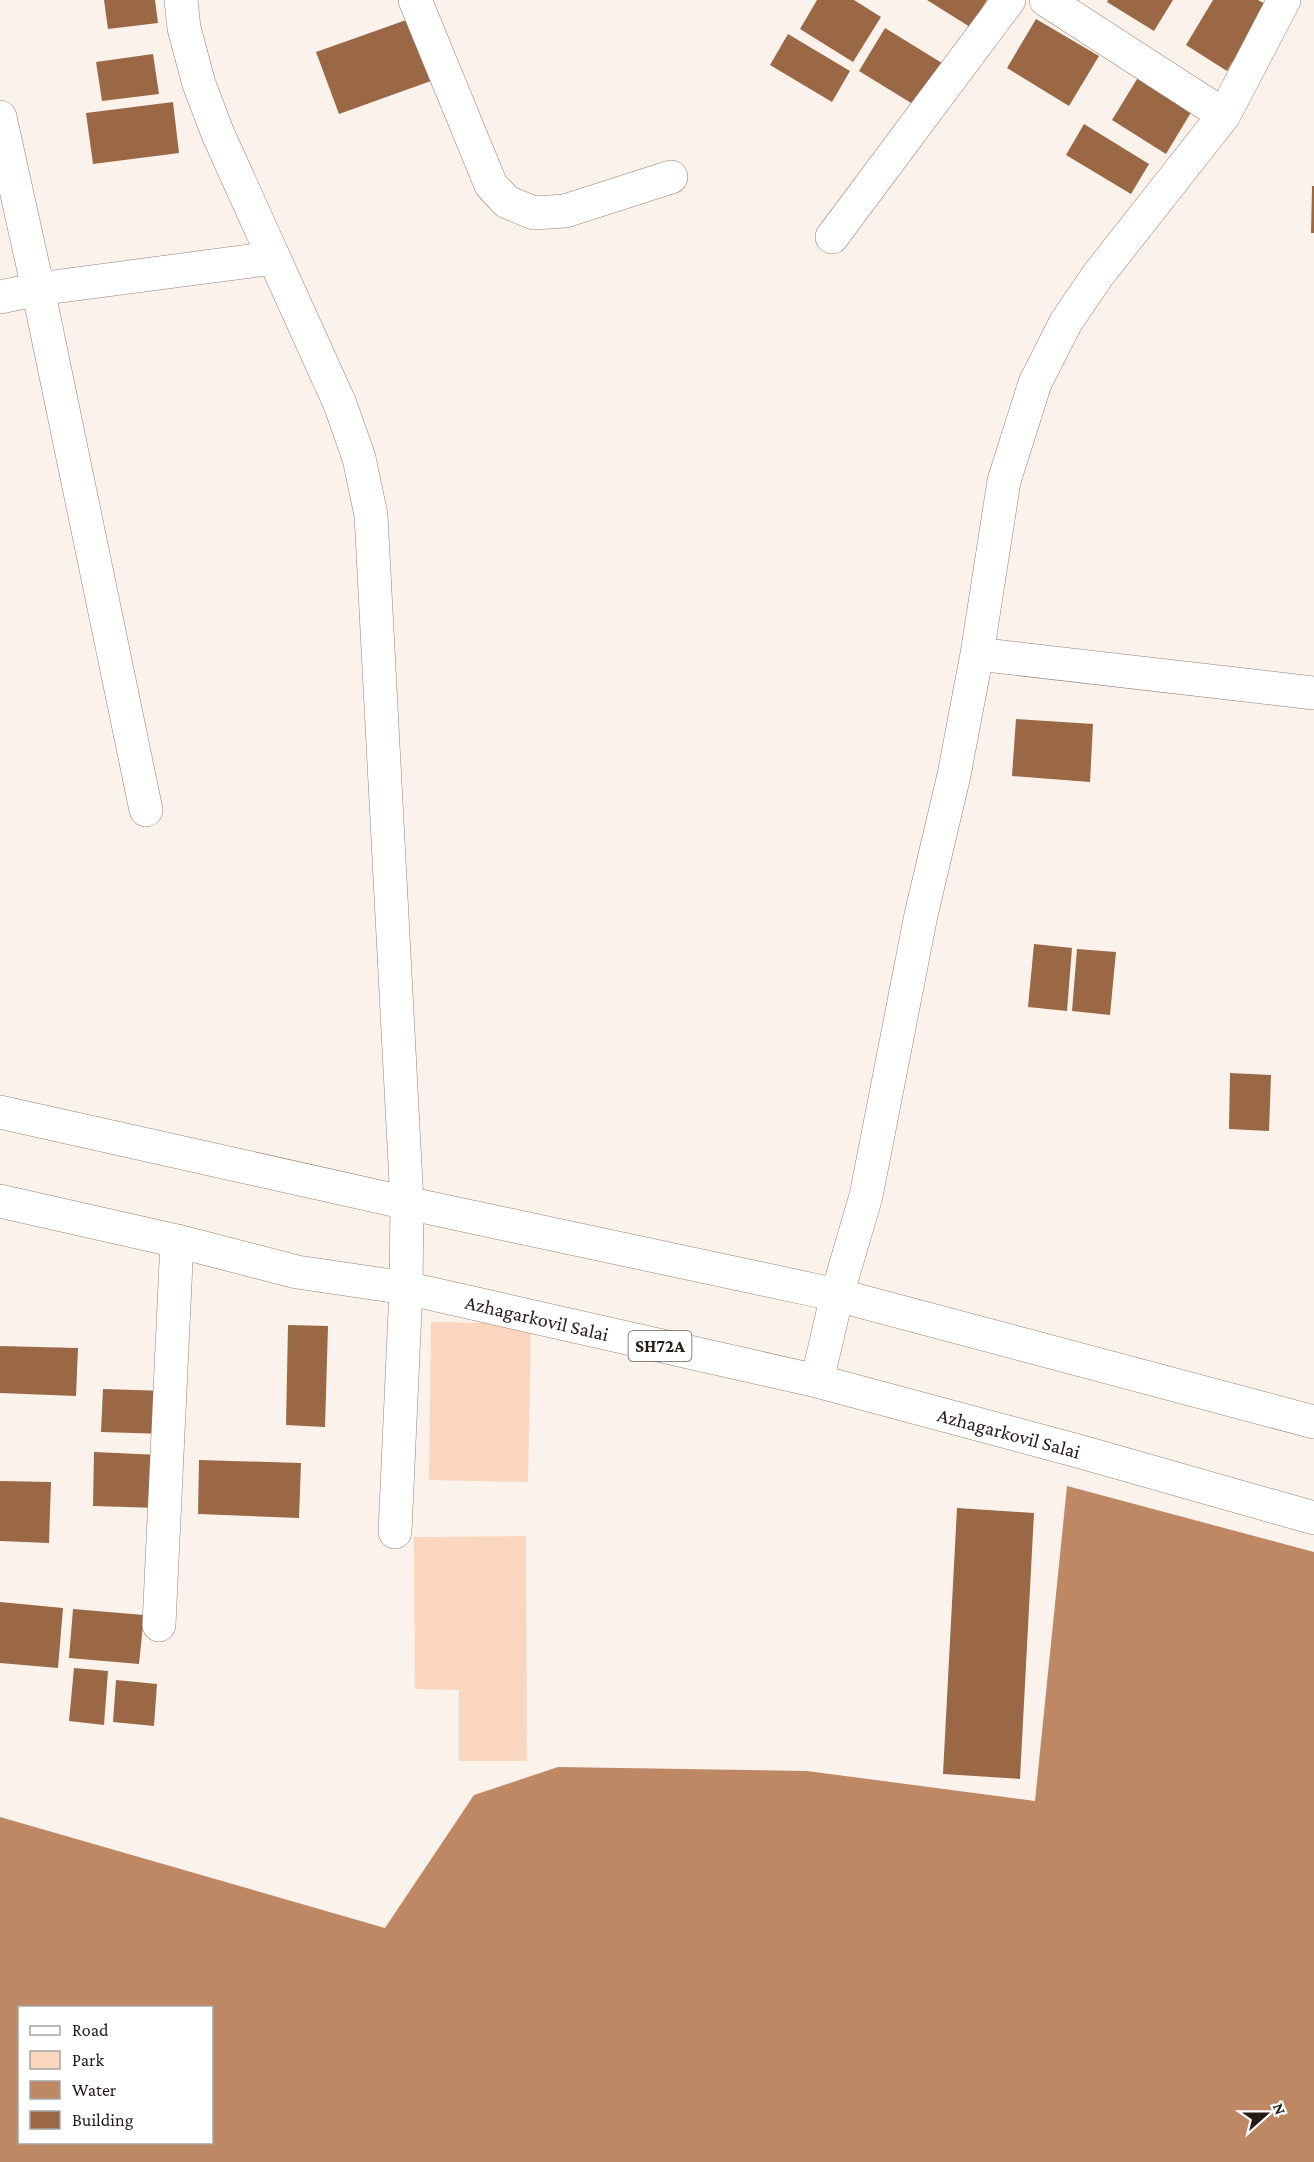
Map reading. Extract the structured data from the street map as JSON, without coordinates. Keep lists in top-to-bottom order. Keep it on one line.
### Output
{"streets":{"street":["Azhagarkovil Salai","SH72A"]},"legend":["Road","Park","Water","Building"],"north":"right"}
